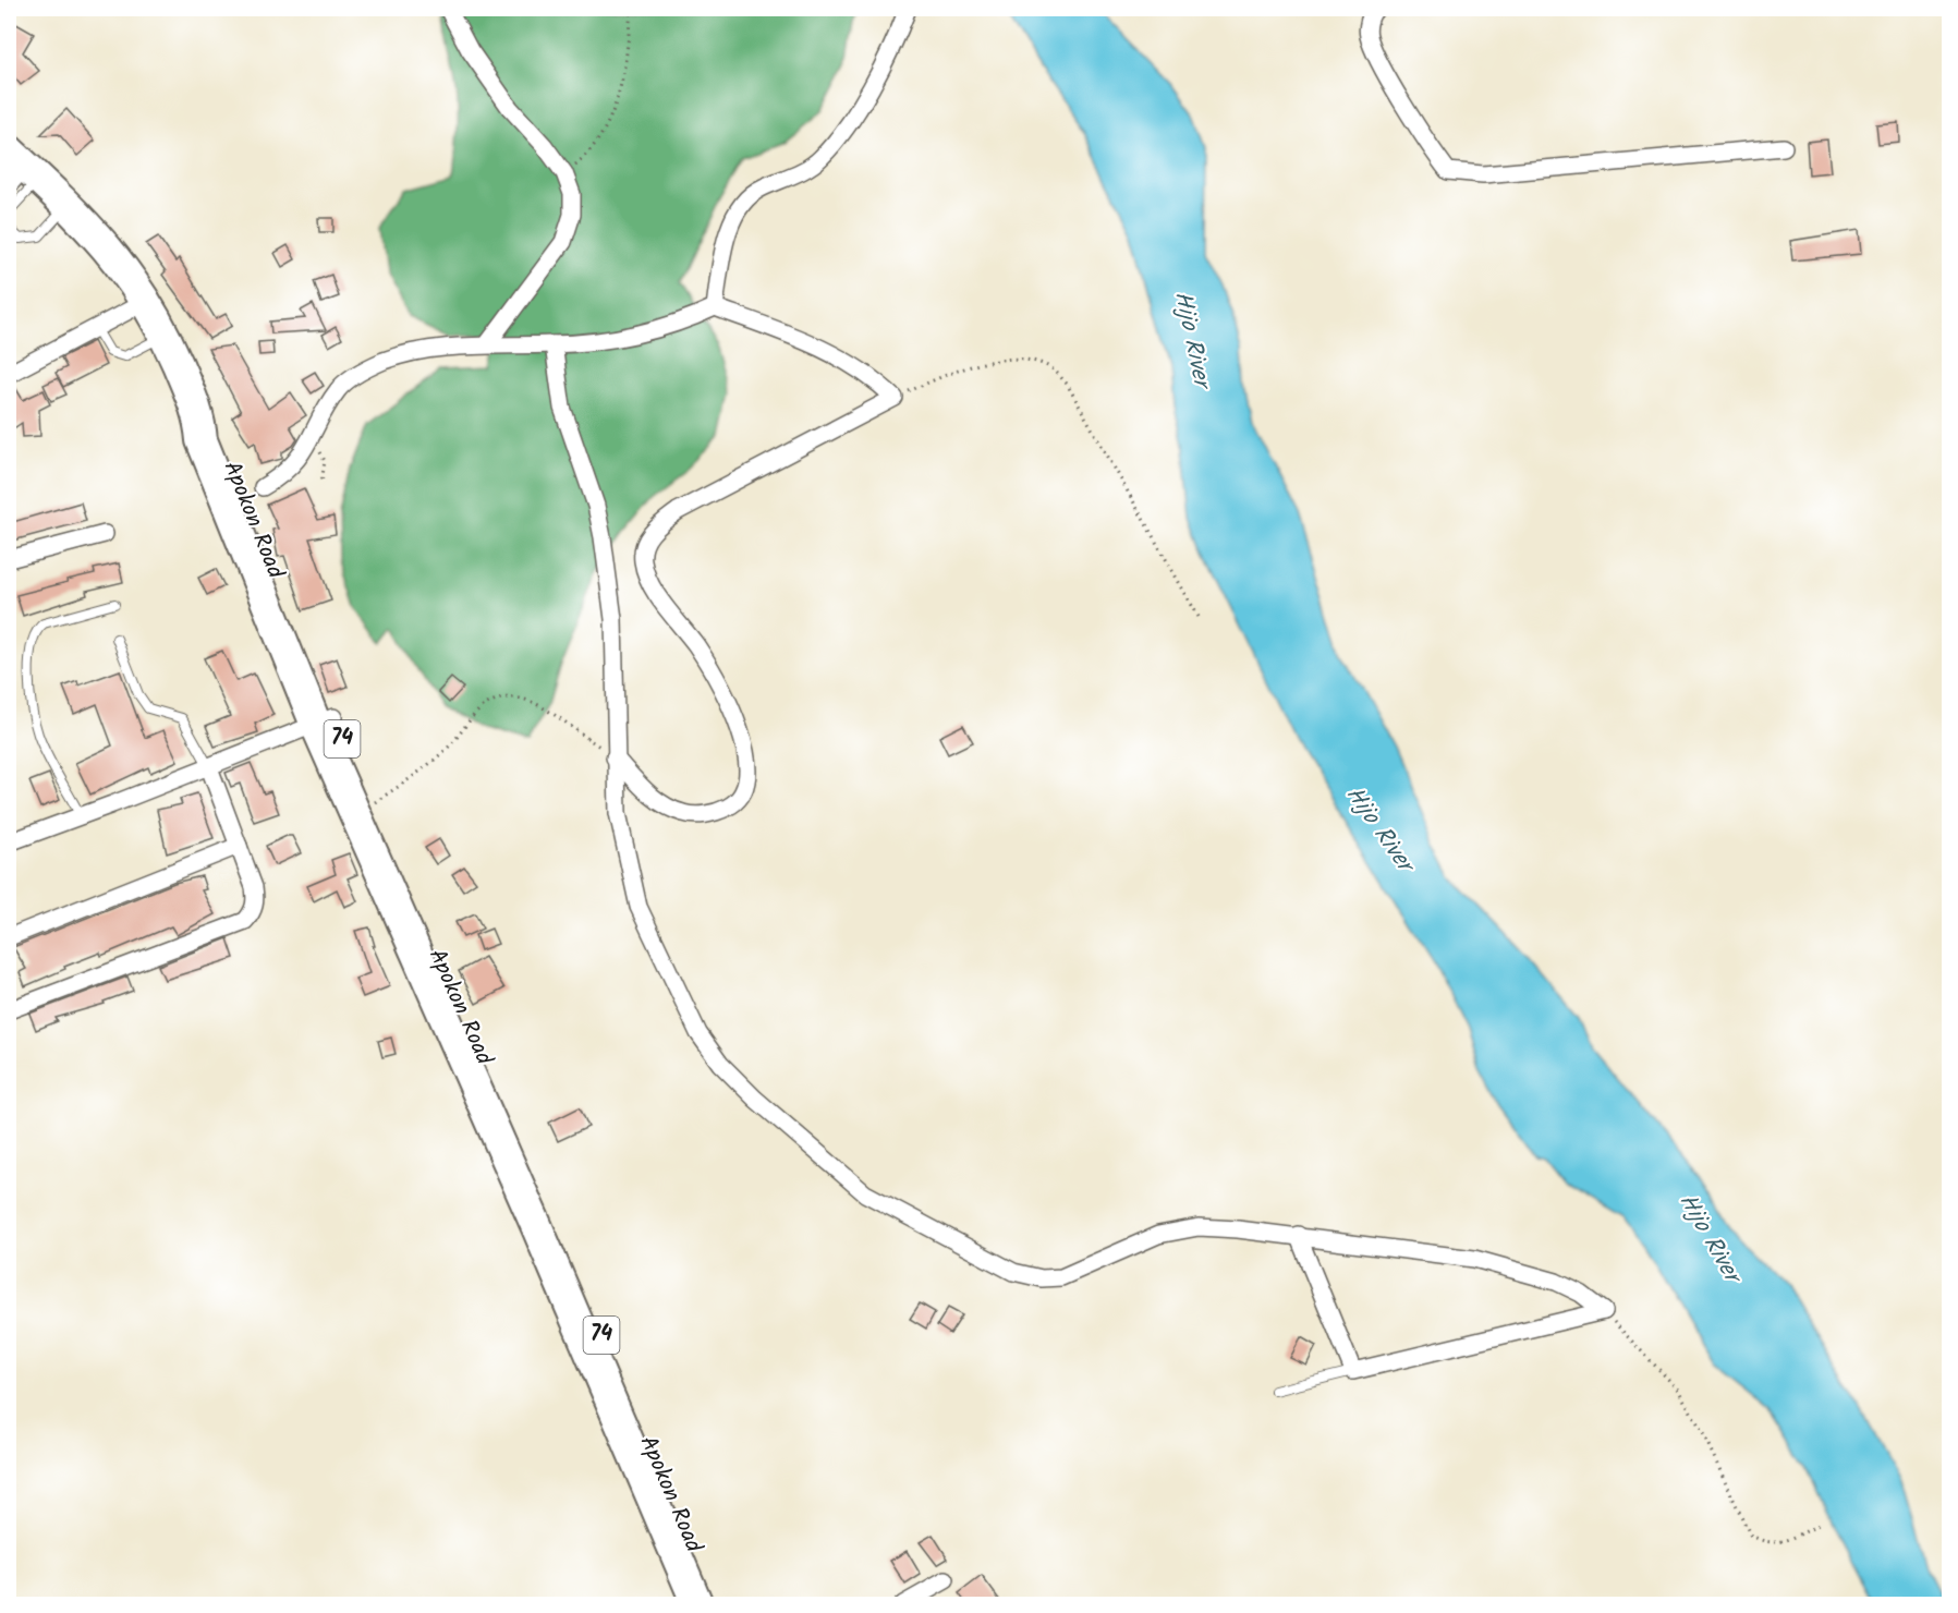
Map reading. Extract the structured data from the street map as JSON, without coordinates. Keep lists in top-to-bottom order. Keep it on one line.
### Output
{"streets":{"highway":["Apokon Road","74"]},"water":["Hijo River"]}
